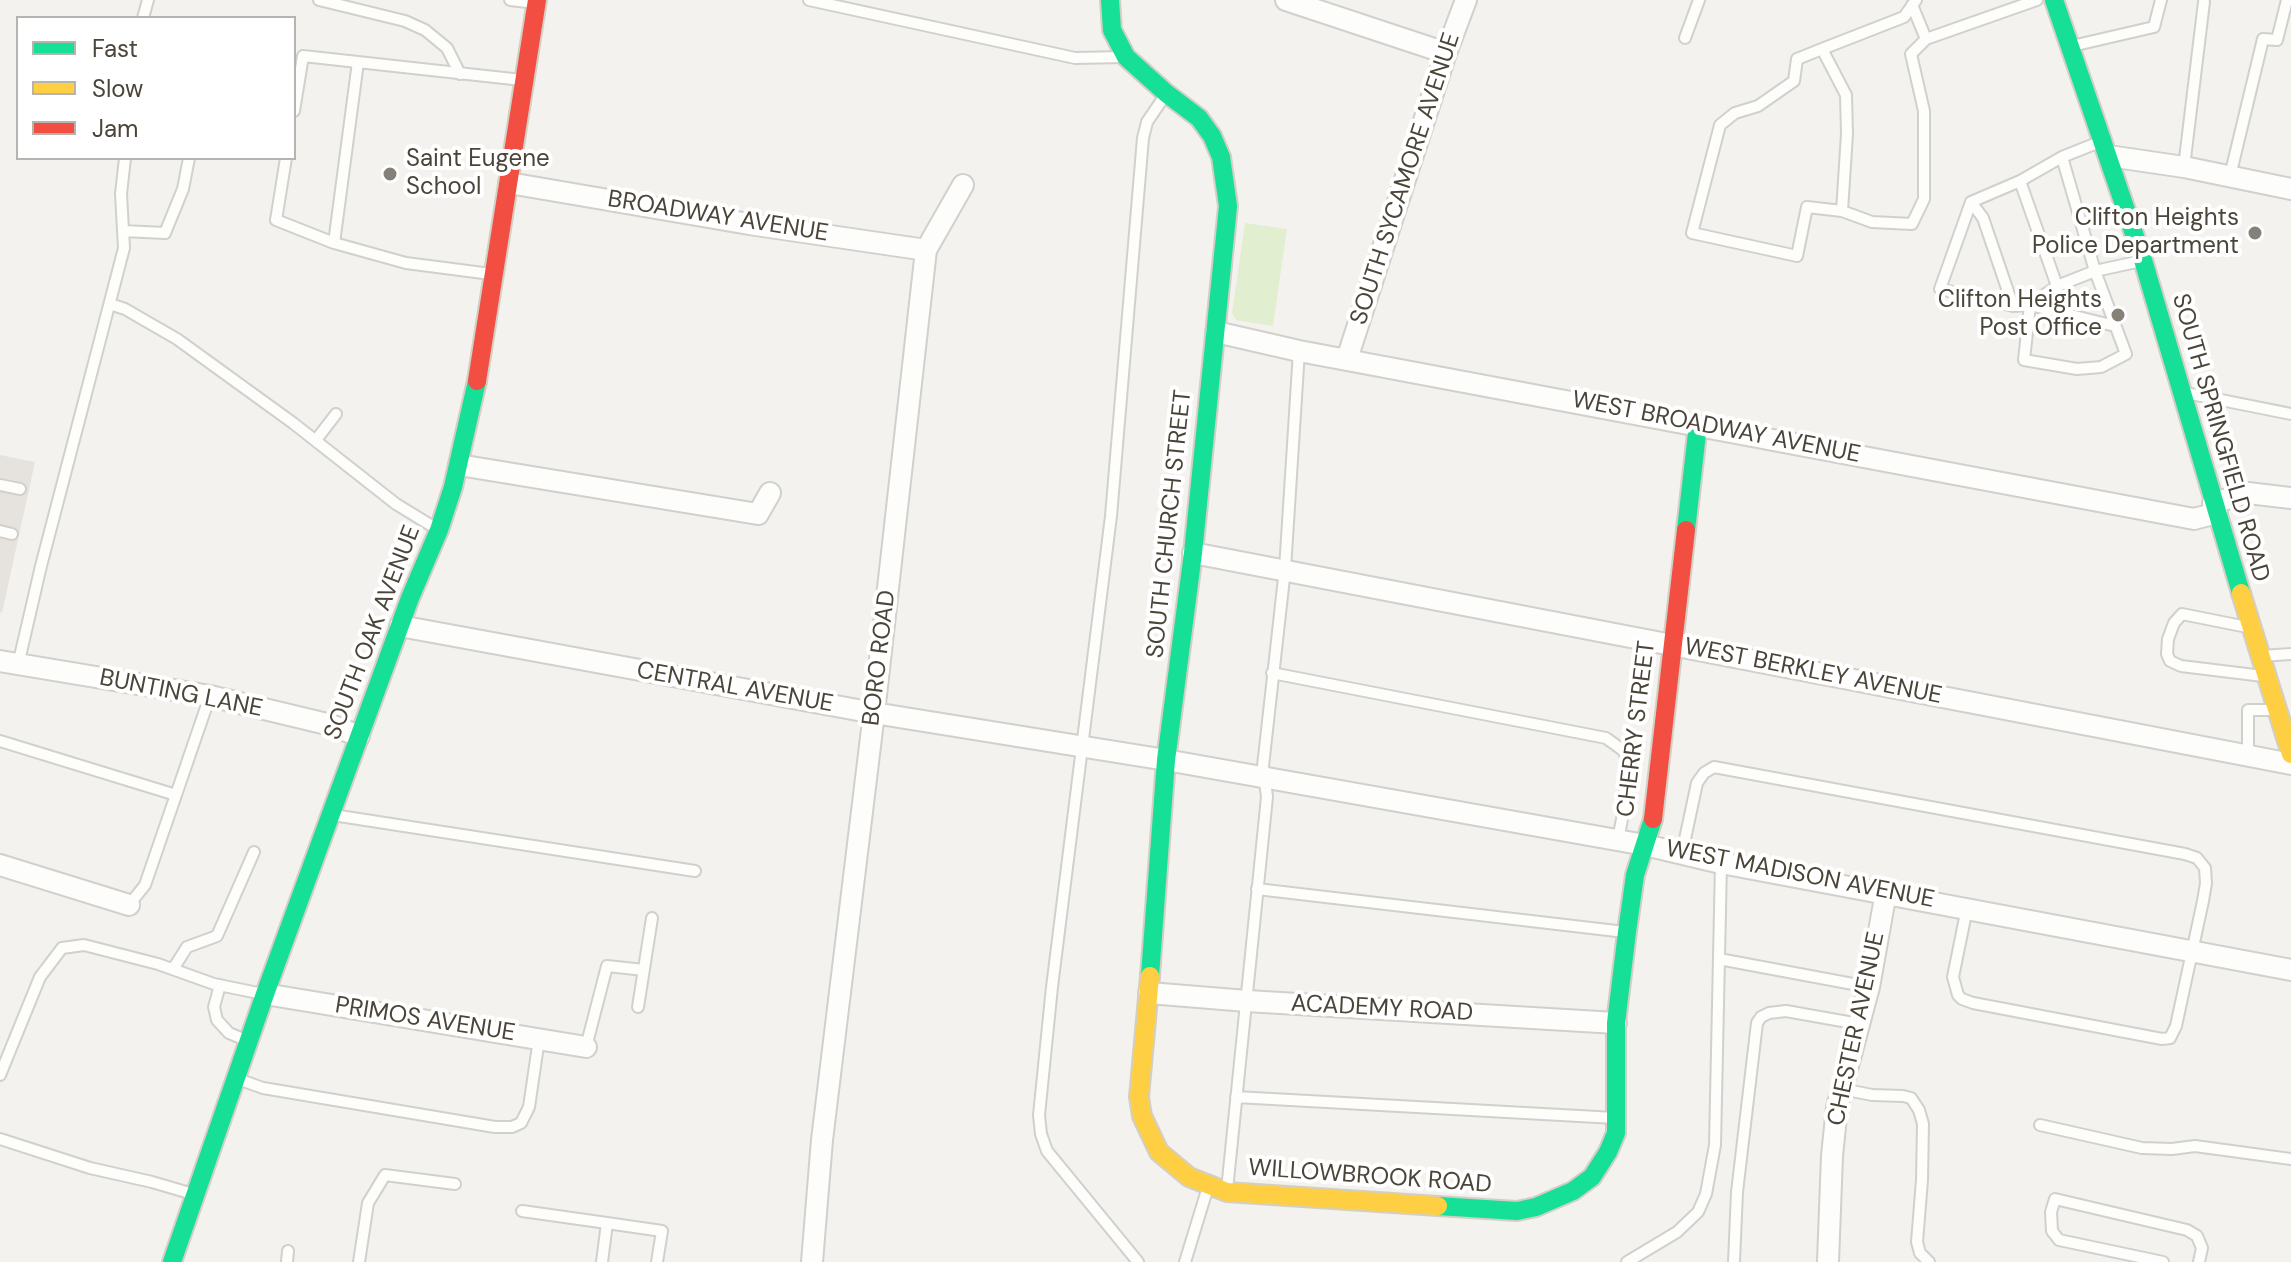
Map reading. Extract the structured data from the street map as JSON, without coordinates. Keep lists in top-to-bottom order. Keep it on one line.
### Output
{"streets":{"street":["SOUTH SYCAMORE AVENUE","BROADWAY AVENUE","WEST BROADWAY AVENUE","SOUTH SPRINGFIELD ROAD","SOUTH CHURCH STREET","SOUTH OAK AVENUE","BORO ROAD","WEST BERKLEY AVENUE","CENTRAL AVENUE","BUNTING LANE","CHERRY STREET","WEST MADISON AVENUE","ACADEMY ROAD","PRIMOS AVENUE","CHESTER AVENUE","WILLOWBROOK ROAD"]},"crossings":[["SOUTH SYCAMORE AVENUE","WEST BROADWAY AVENUE"],["BROADWAY AVENUE","SOUTH OAK AVENUE"],["BROADWAY AVENUE","BORO ROAD"],["WEST BROADWAY AVENUE","SOUTH SPRINGFIELD ROAD"],["WEST BROADWAY AVENUE","SOUTH CHURCH STREET"],["WEST BROADWAY AVENUE","CHERRY STREET"],["SOUTH CHURCH STREET","WEST BERKLEY AVENUE"],["SOUTH CHURCH STREET","CENTRAL AVENUE"],["SOUTH CHURCH STREET","WEST MADISON AVENUE"],["SOUTH CHURCH STREET","ACADEMY ROAD"],["SOUTH CHURCH STREET","WILLOWBROOK ROAD"],["SOUTH OAK AVENUE","CENTRAL AVENUE"],["SOUTH OAK AVENUE","BUNTING LANE"],["SOUTH OAK AVENUE","PRIMOS AVENUE"],["BORO ROAD","CENTRAL AVENUE"],["WEST BERKLEY AVENUE","CHERRY STREET"],["CENTRAL AVENUE","WEST MADISON AVENUE"],["CHERRY STREET","WEST MADISON AVENUE"],["CHERRY STREET","ACADEMY ROAD"],["CHERRY STREET","WILLOWBROOK ROAD"],["WEST MADISON AVENUE","CHESTER AVENUE"]],"places":["Saint Eugene School","Clifton Heights Police Department","Clifton Heights Post Office"],"legend":["Fast","Slow","Jam"]}
